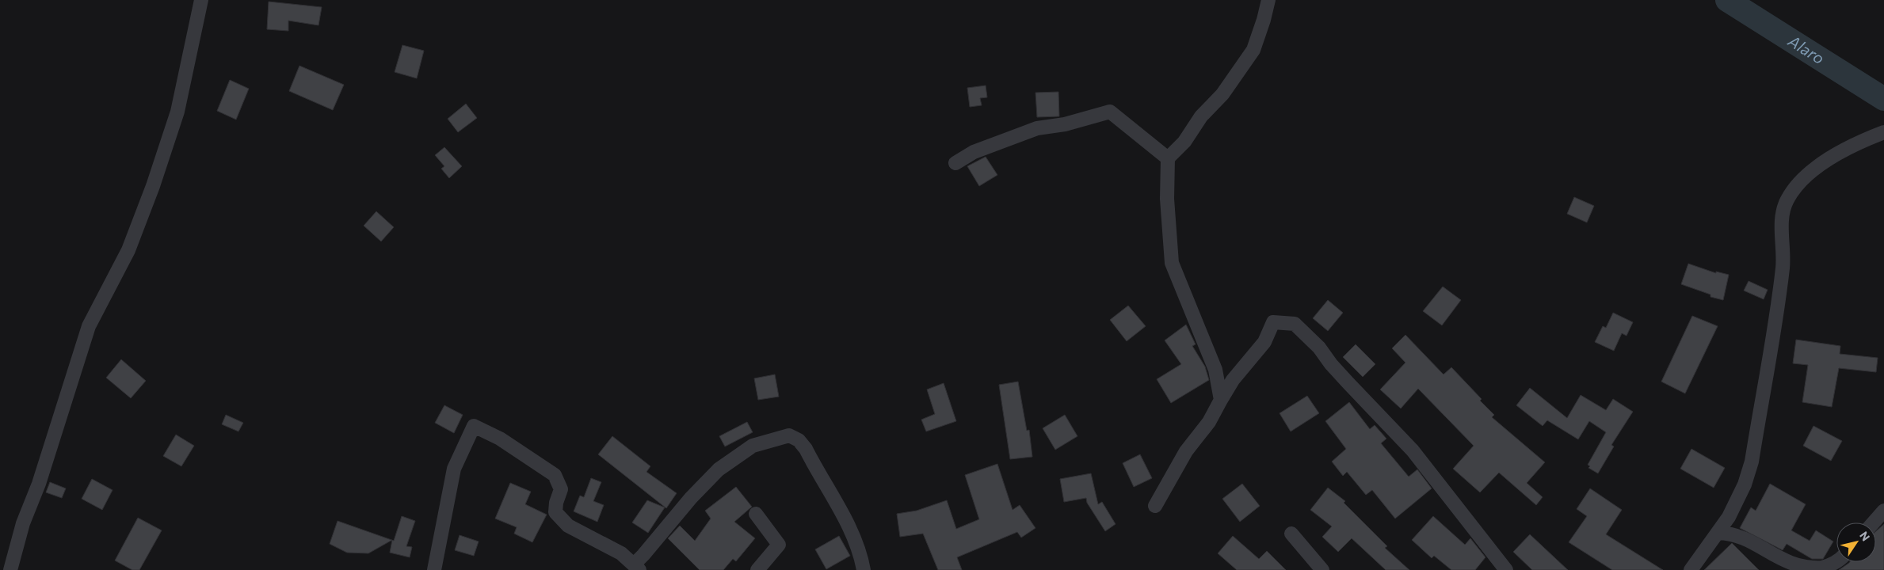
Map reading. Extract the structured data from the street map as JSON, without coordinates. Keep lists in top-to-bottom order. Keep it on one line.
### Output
{"water":["Alaro"],"north":"top right"}
